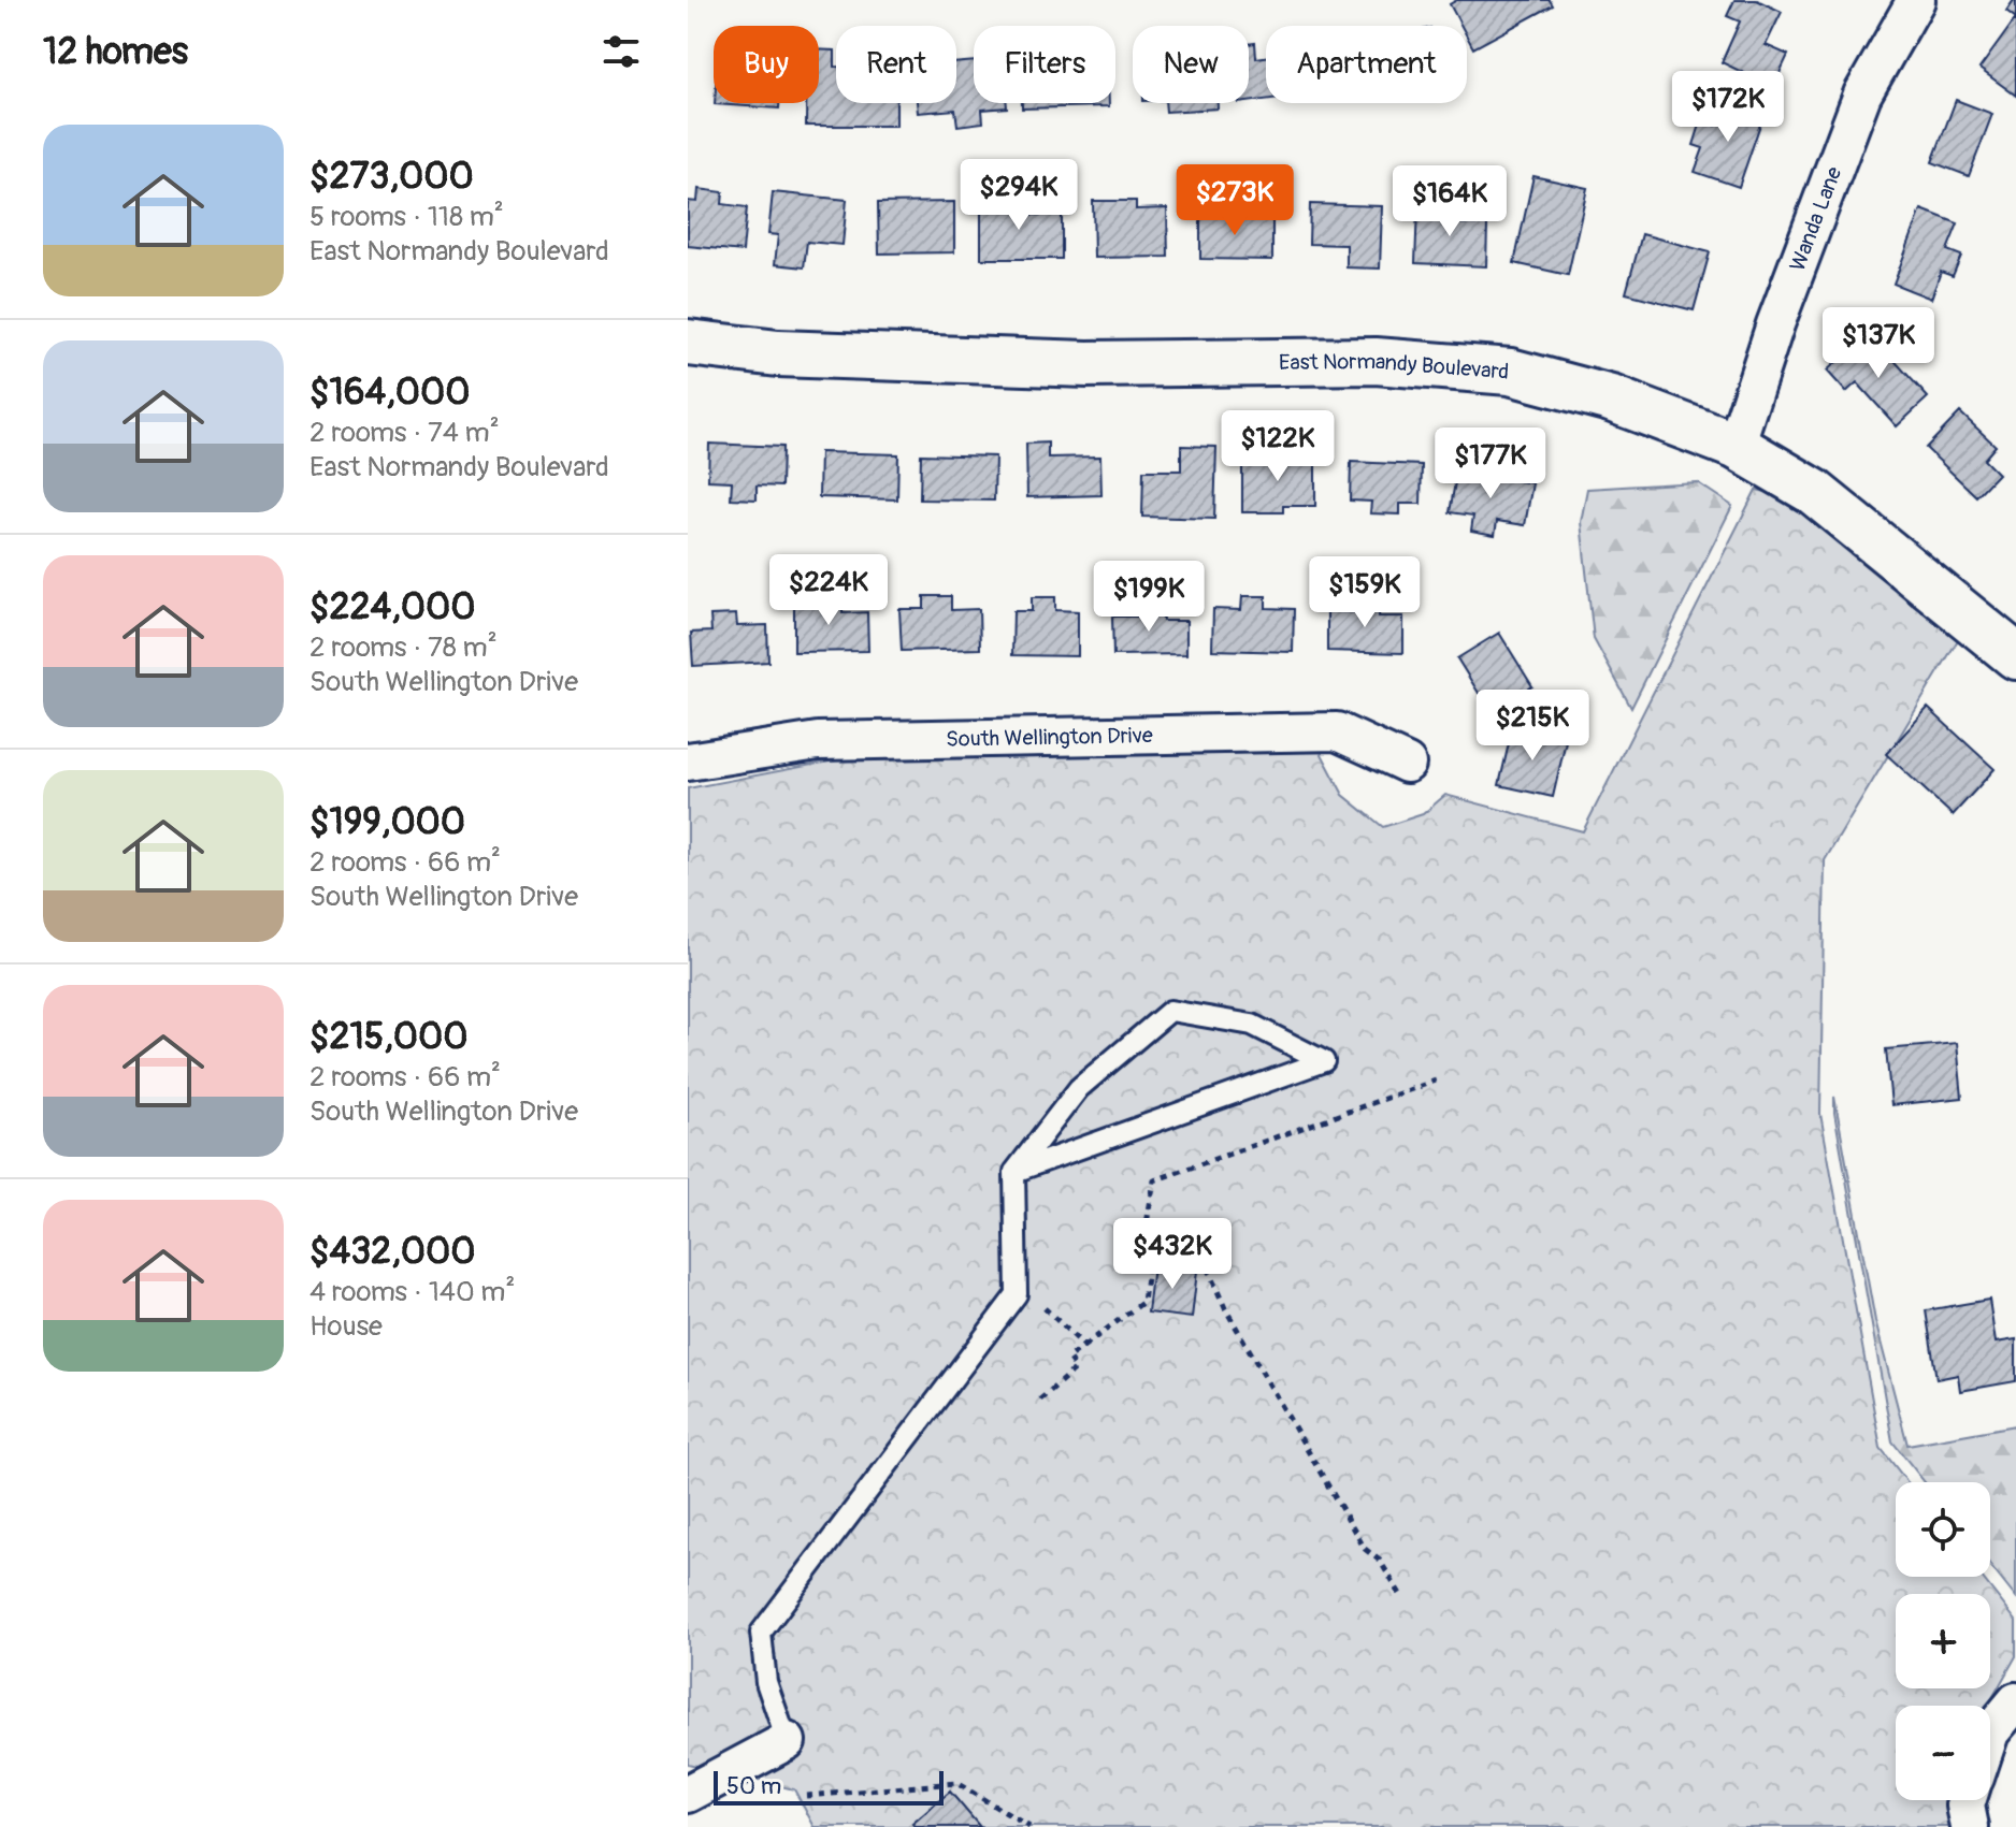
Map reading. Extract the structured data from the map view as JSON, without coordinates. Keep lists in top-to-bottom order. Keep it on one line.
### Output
{"streets":{"street":["Wanda Lane","East Normandy Boulevard","South Wellington Drive"]},"crossings":[["Wanda Lane","East Normandy Boulevard"]],"scale_bar":"50 m","page":{"heading":"12 homes","chip":["Buy","Rent","Filters","New","Apartment"],"price":["$172K","$294K","$273K","$164K","$137K","$122K","$177K","$224K","$159K","$199K","$215K","$432K"],"list":[{"name":"$273,000","note":"5 rooms · 118 m² · East Normandy Boulevard"},{"name":"$164,000","note":"2 rooms · 74 m² · East Normandy Boulevard"},{"name":"$224,000","note":"2 rooms · 78 m² · South Wellington Drive"},{"name":"$199,000","note":"2 rooms · 66 m² · South Wellington Drive"},{"name":"$215,000","note":"2 rooms · 66 m² · South Wellington Drive"},{"name":"$432,000","note":"4 rooms · 140 m² · House"}],"map_buttons":["+","−"],"scale":"50 m"}}
